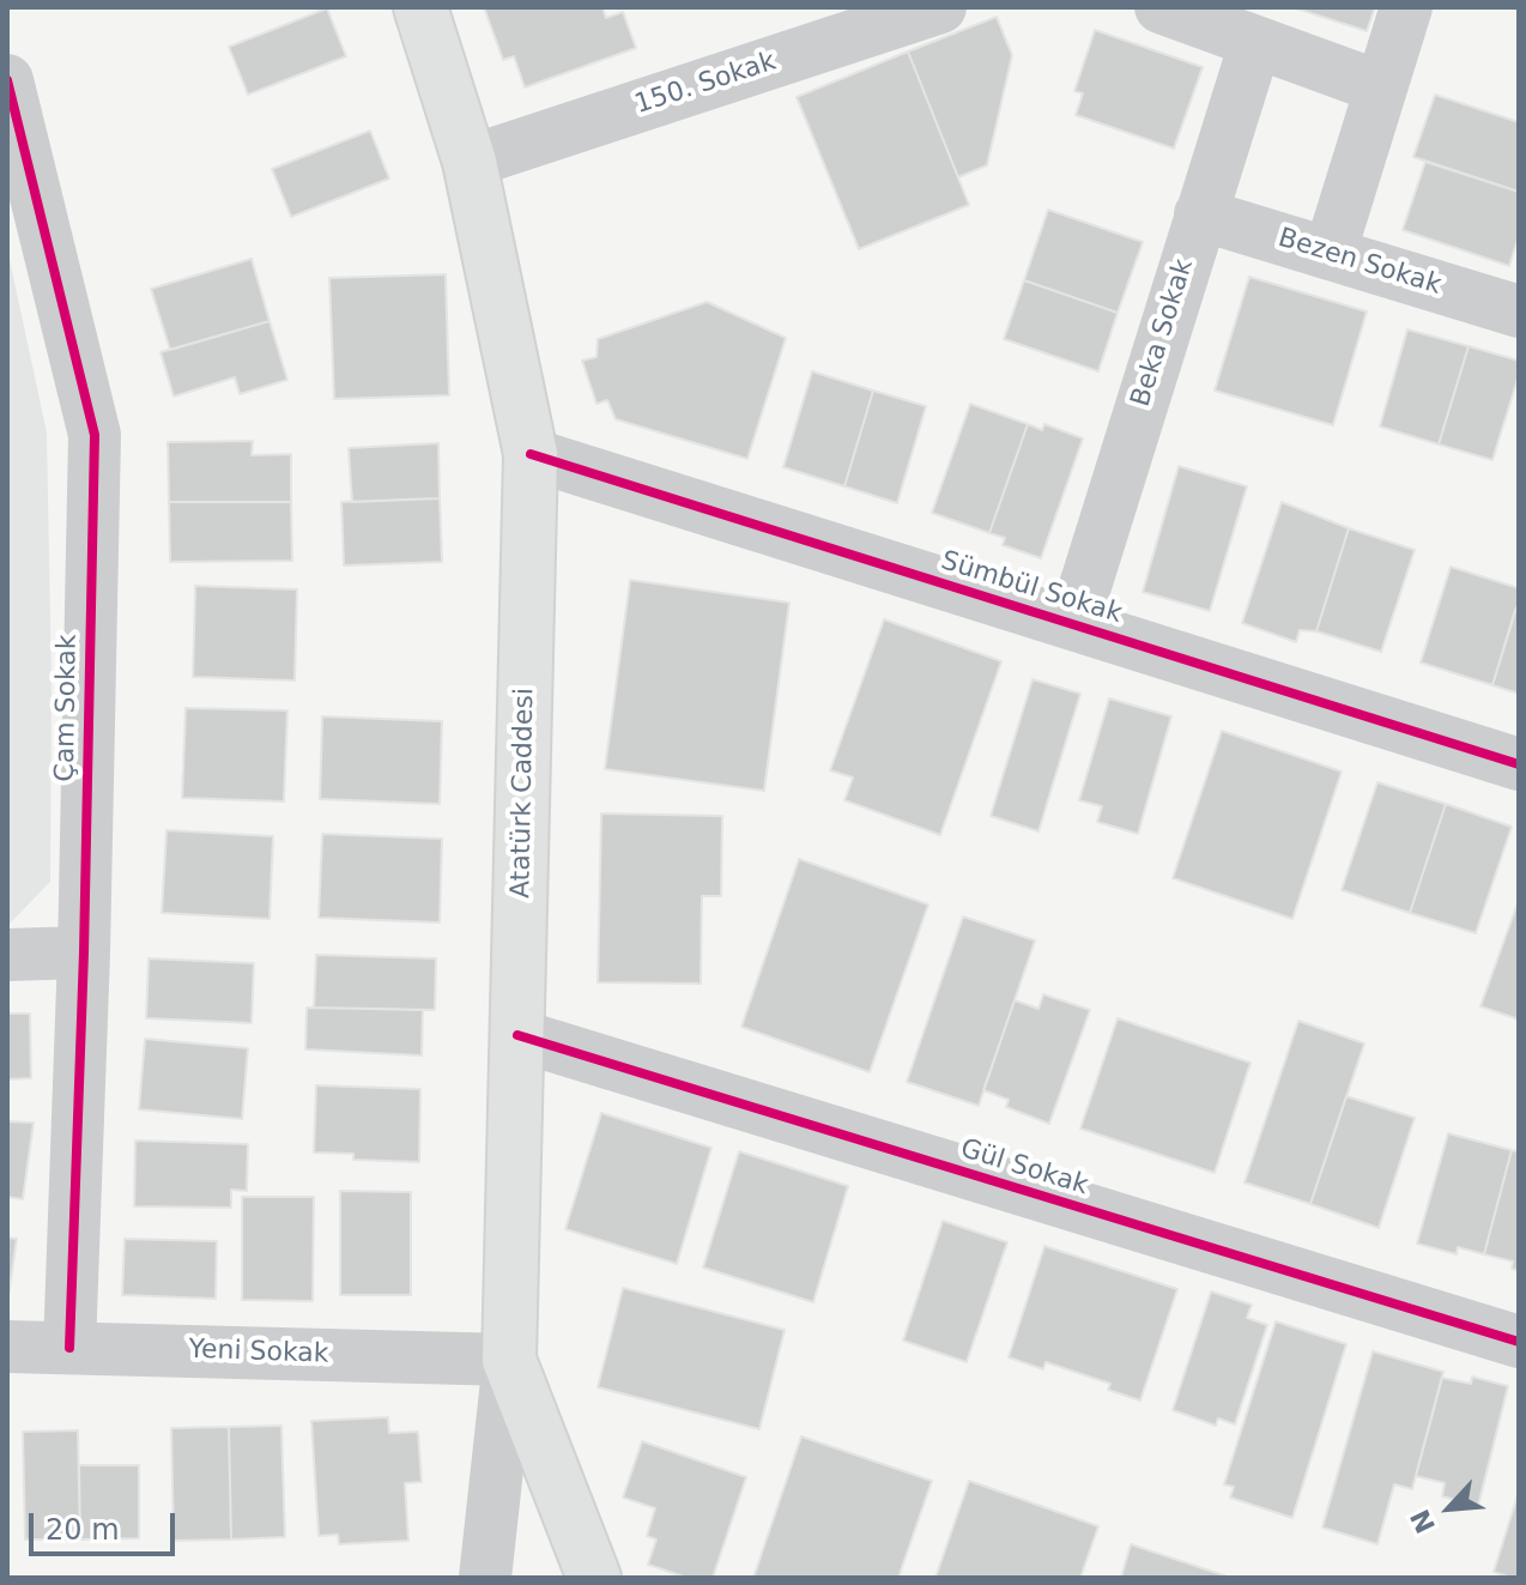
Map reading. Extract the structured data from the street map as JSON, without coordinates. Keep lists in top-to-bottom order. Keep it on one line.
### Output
{"streets":{"main road":["Atatürk Caddesi"],"street":["150. Sokak","Bezen Sokak","Beka Sokak","Sümbül Sokak","Çam Sokak","Gül Sokak","Yeni Sokak"]},"crossings":[["150. Sokak","Atatürk Caddesi"],["Bezen Sokak","Beka Sokak"],["Beka Sokak","Sümbül Sokak"],["Sümbül Sokak","Atatürk Caddesi"],["Çam Sokak","Yeni Sokak"],["Atatürk Caddesi","Gül Sokak"],["Atatürk Caddesi","Yeni Sokak"]],"scale_bar":"20 m","north":"bottom left"}
